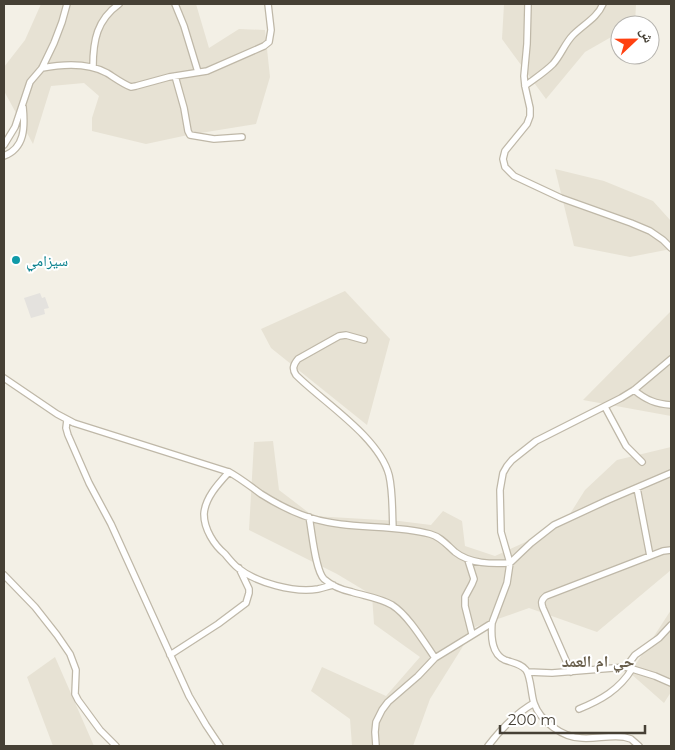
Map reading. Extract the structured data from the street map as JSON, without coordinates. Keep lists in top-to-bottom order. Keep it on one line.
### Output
{"districts":["حي ام العمد"],"places":["سيزامي"],"scale_bar":"200 m","north":"right"}
